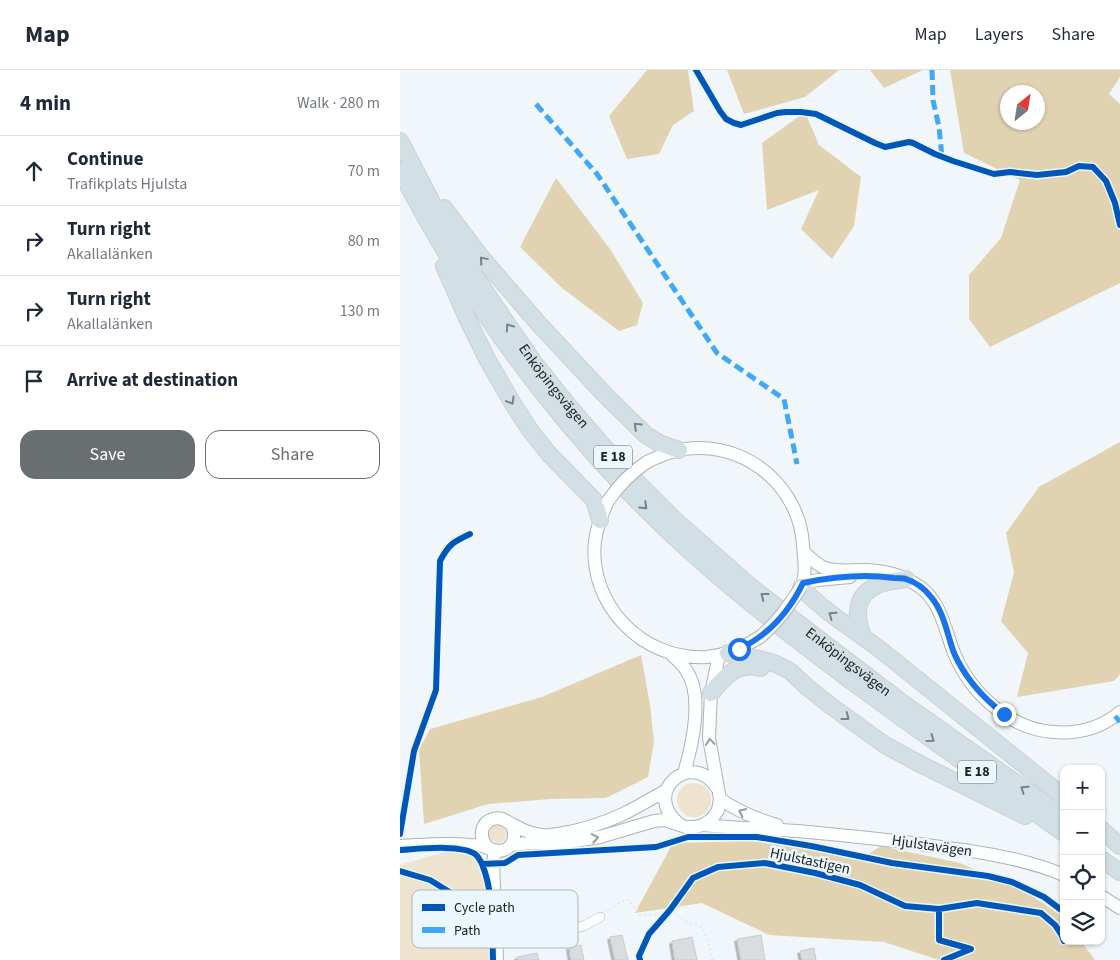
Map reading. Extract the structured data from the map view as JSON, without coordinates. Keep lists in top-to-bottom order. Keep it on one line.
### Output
{"streets":{"highway":["Enköpingsvägen","E 18"],"main road":["Hjulstavägen"],"cycle path":["Hjulstastigen"]},"crossings":[["Enköpingsvägen","E 18"]],"legend":["Cycle path","Path"],"north":"top right","page":{"header":"Map","nav":["Map","Layers","Share"],"heading":["4 min","Walk · 280 m"],"list":[["Continue","Trafikplats Hjulsta","70 m"],["Turn right","Akallalänken","80 m"],["Turn right","Akallalänken","130 m"],"Arrive at destination"],"buttons":["Save","Share"],"map_buttons":["+","−"]}}
